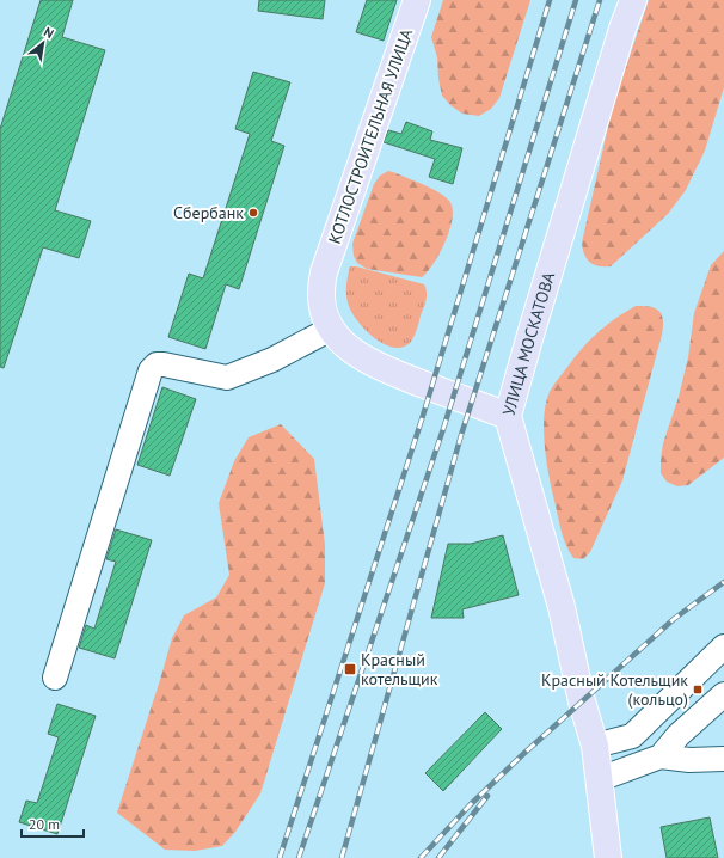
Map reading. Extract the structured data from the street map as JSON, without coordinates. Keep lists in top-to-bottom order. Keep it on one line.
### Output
{"streets":{"main road":["КОТЛОСТРОИТЕЛЬНАЯ УЛИЦА","УЛИЦА МОСКАТОВА"]},"places":{"other":["Сбербанк"],"transit":["Красный котельщик","Красный Котельщик (кольцо)"]},"scale_bar":"20 m","north":"top right"}
